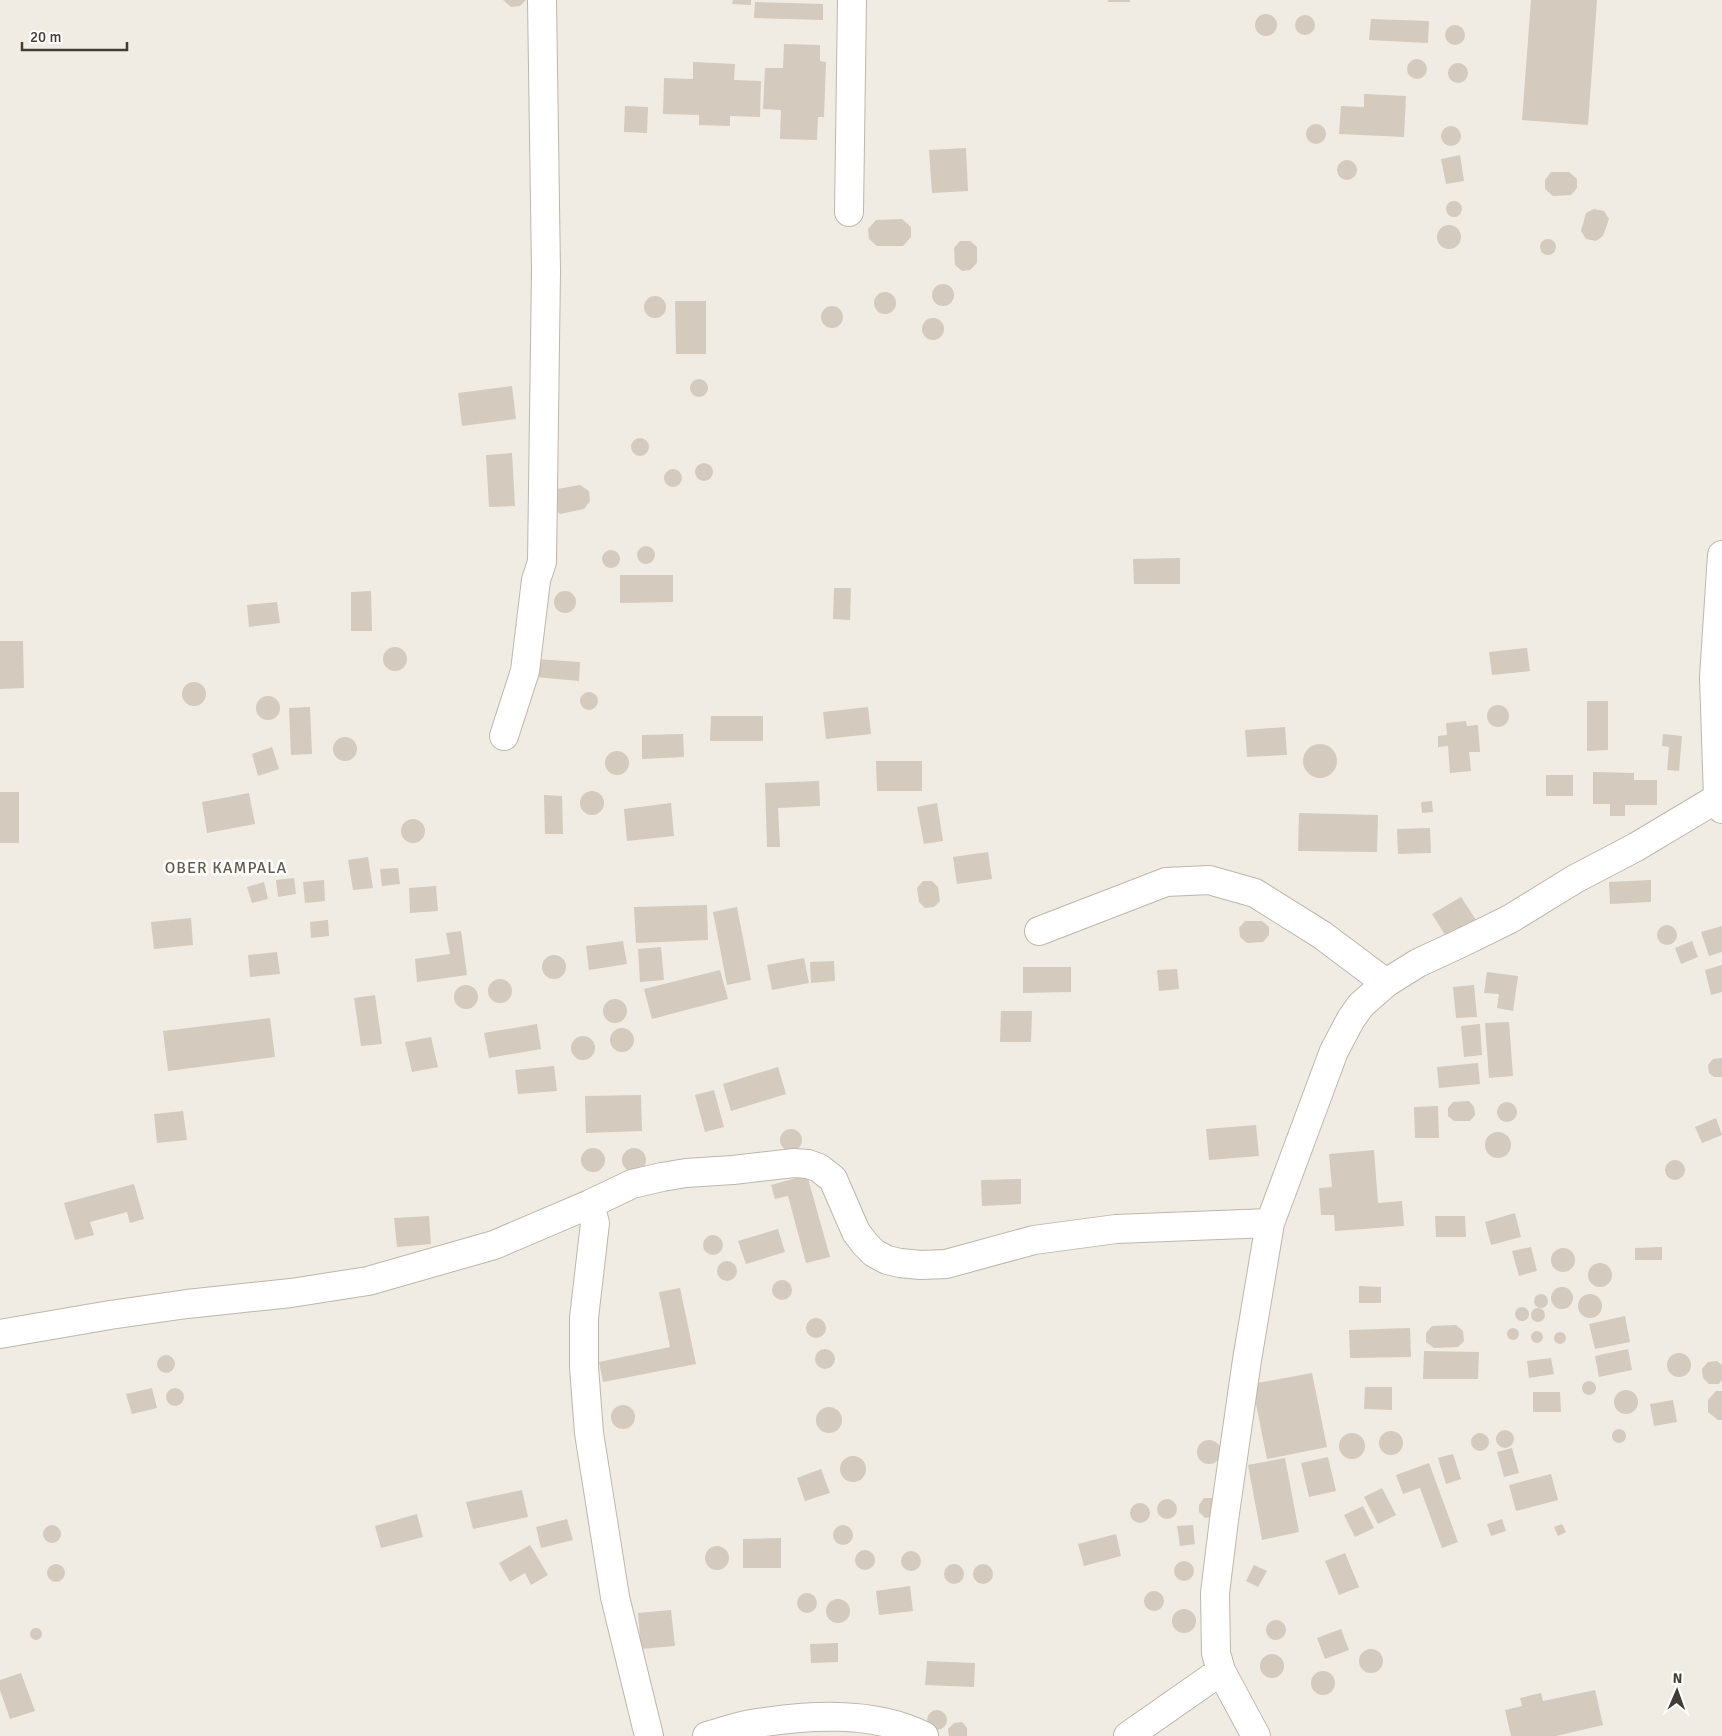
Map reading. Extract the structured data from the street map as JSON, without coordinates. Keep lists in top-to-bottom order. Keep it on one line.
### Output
{"districts":["OBER KAMPALA"],"scale_bar":"20 m","north":"top"}
